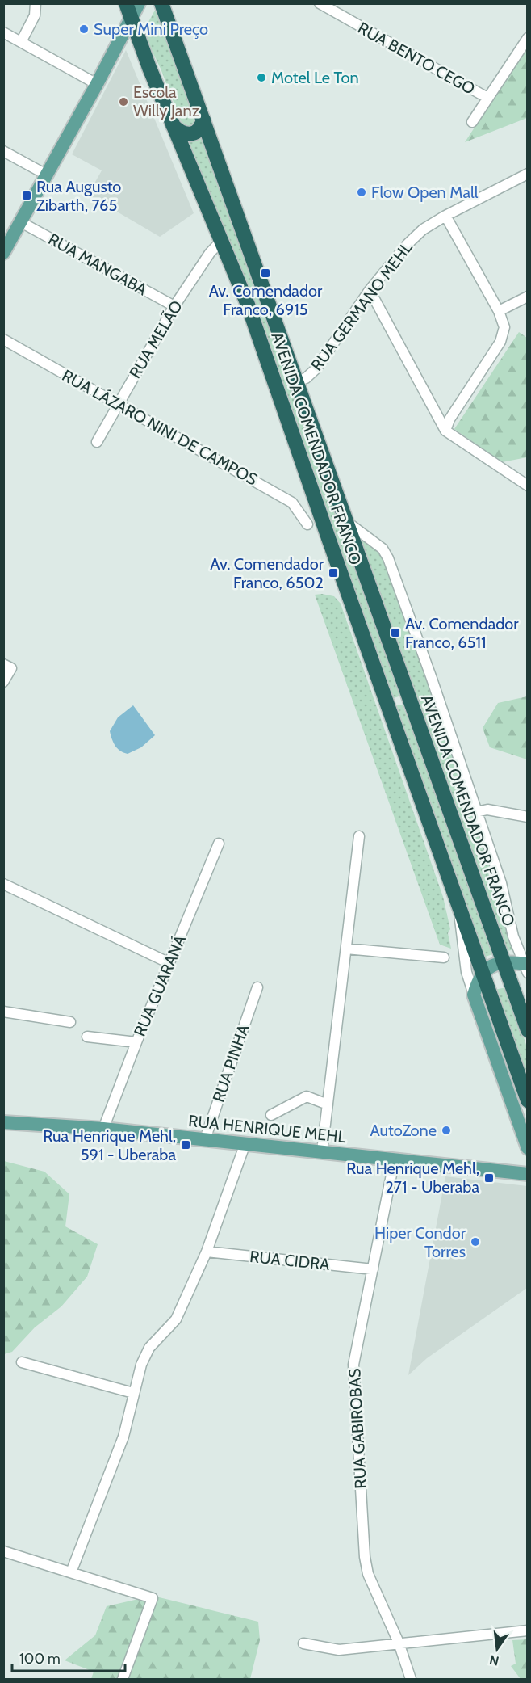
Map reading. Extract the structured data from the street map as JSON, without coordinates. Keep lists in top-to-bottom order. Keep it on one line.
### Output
{"streets":{"highway":["AVENIDA COMENDADOR FRANCO"],"main road":["RUA HENRIQUE MEHL"],"street":["RUA BENTO CEGO","RUA MANGABA","RUA GERMANO MEHL","RUA MELÃO","RUA LÁZARO NINI DE CAMPOS","RUA GUARANÁ","RUA PINHA","RUA CIDRA","RUA GABIROBAS"]},"crossings":[["RUA MANGABA","RUA MELÃO"],["RUA GERMANO MEHL","AVENIDA COMENDADOR FRANCO"],["RUA MELÃO","RUA LÁZARO NINI DE CAMPOS"],["RUA MELÃO","AVENIDA COMENDADOR FRANCO"],["RUA GUARANÁ","RUA HENRIQUE MEHL"],["RUA PINHA","RUA HENRIQUE MEHL"],["RUA HENRIQUE MEHL","RUA GABIROBAS"],["RUA CIDRA","RUA GABIROBAS"]],"places":{"other":["Super Mini Preço","Motel Le Ton","Escola Willy Janz","Flow Open Mall","AutoZone","Hiper Condor Torres"],"transit":["Rua Augusto Zibarth, 765","Av. Comendador Franco, 6915","Av. Comendador Franco, 6502","Av. Comendador Franco, 6511","Rua Henrique Mehl, 591 - Uberaba","Rua Henrique Mehl, 271 - Uberaba"]},"scale_bar":"100 m","north":"bottom"}
